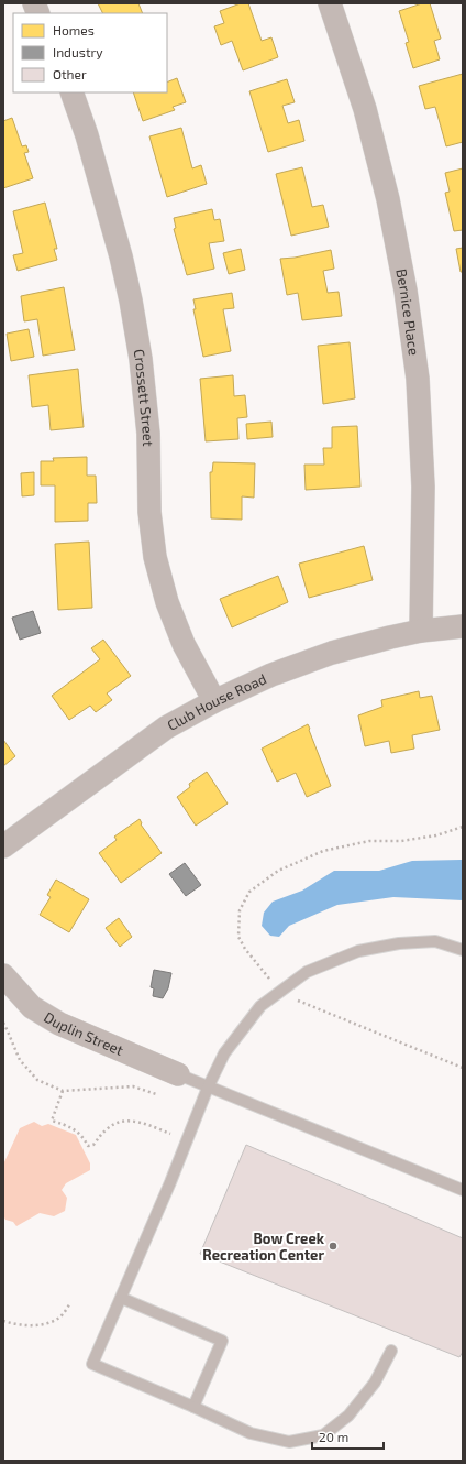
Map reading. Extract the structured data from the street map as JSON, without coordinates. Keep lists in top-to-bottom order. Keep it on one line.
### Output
{"streets":{"street":["Bernice Place","Crossett Street","Club House Road","Duplin Street"]},"crossings":[["Bernice Place","Club House Road"],["Crossett Street","Club House Road"]],"places":["Bow Creek Recreation Center"],"legend":["Homes","Industry","Other"],"scale_bar":"20 m"}
